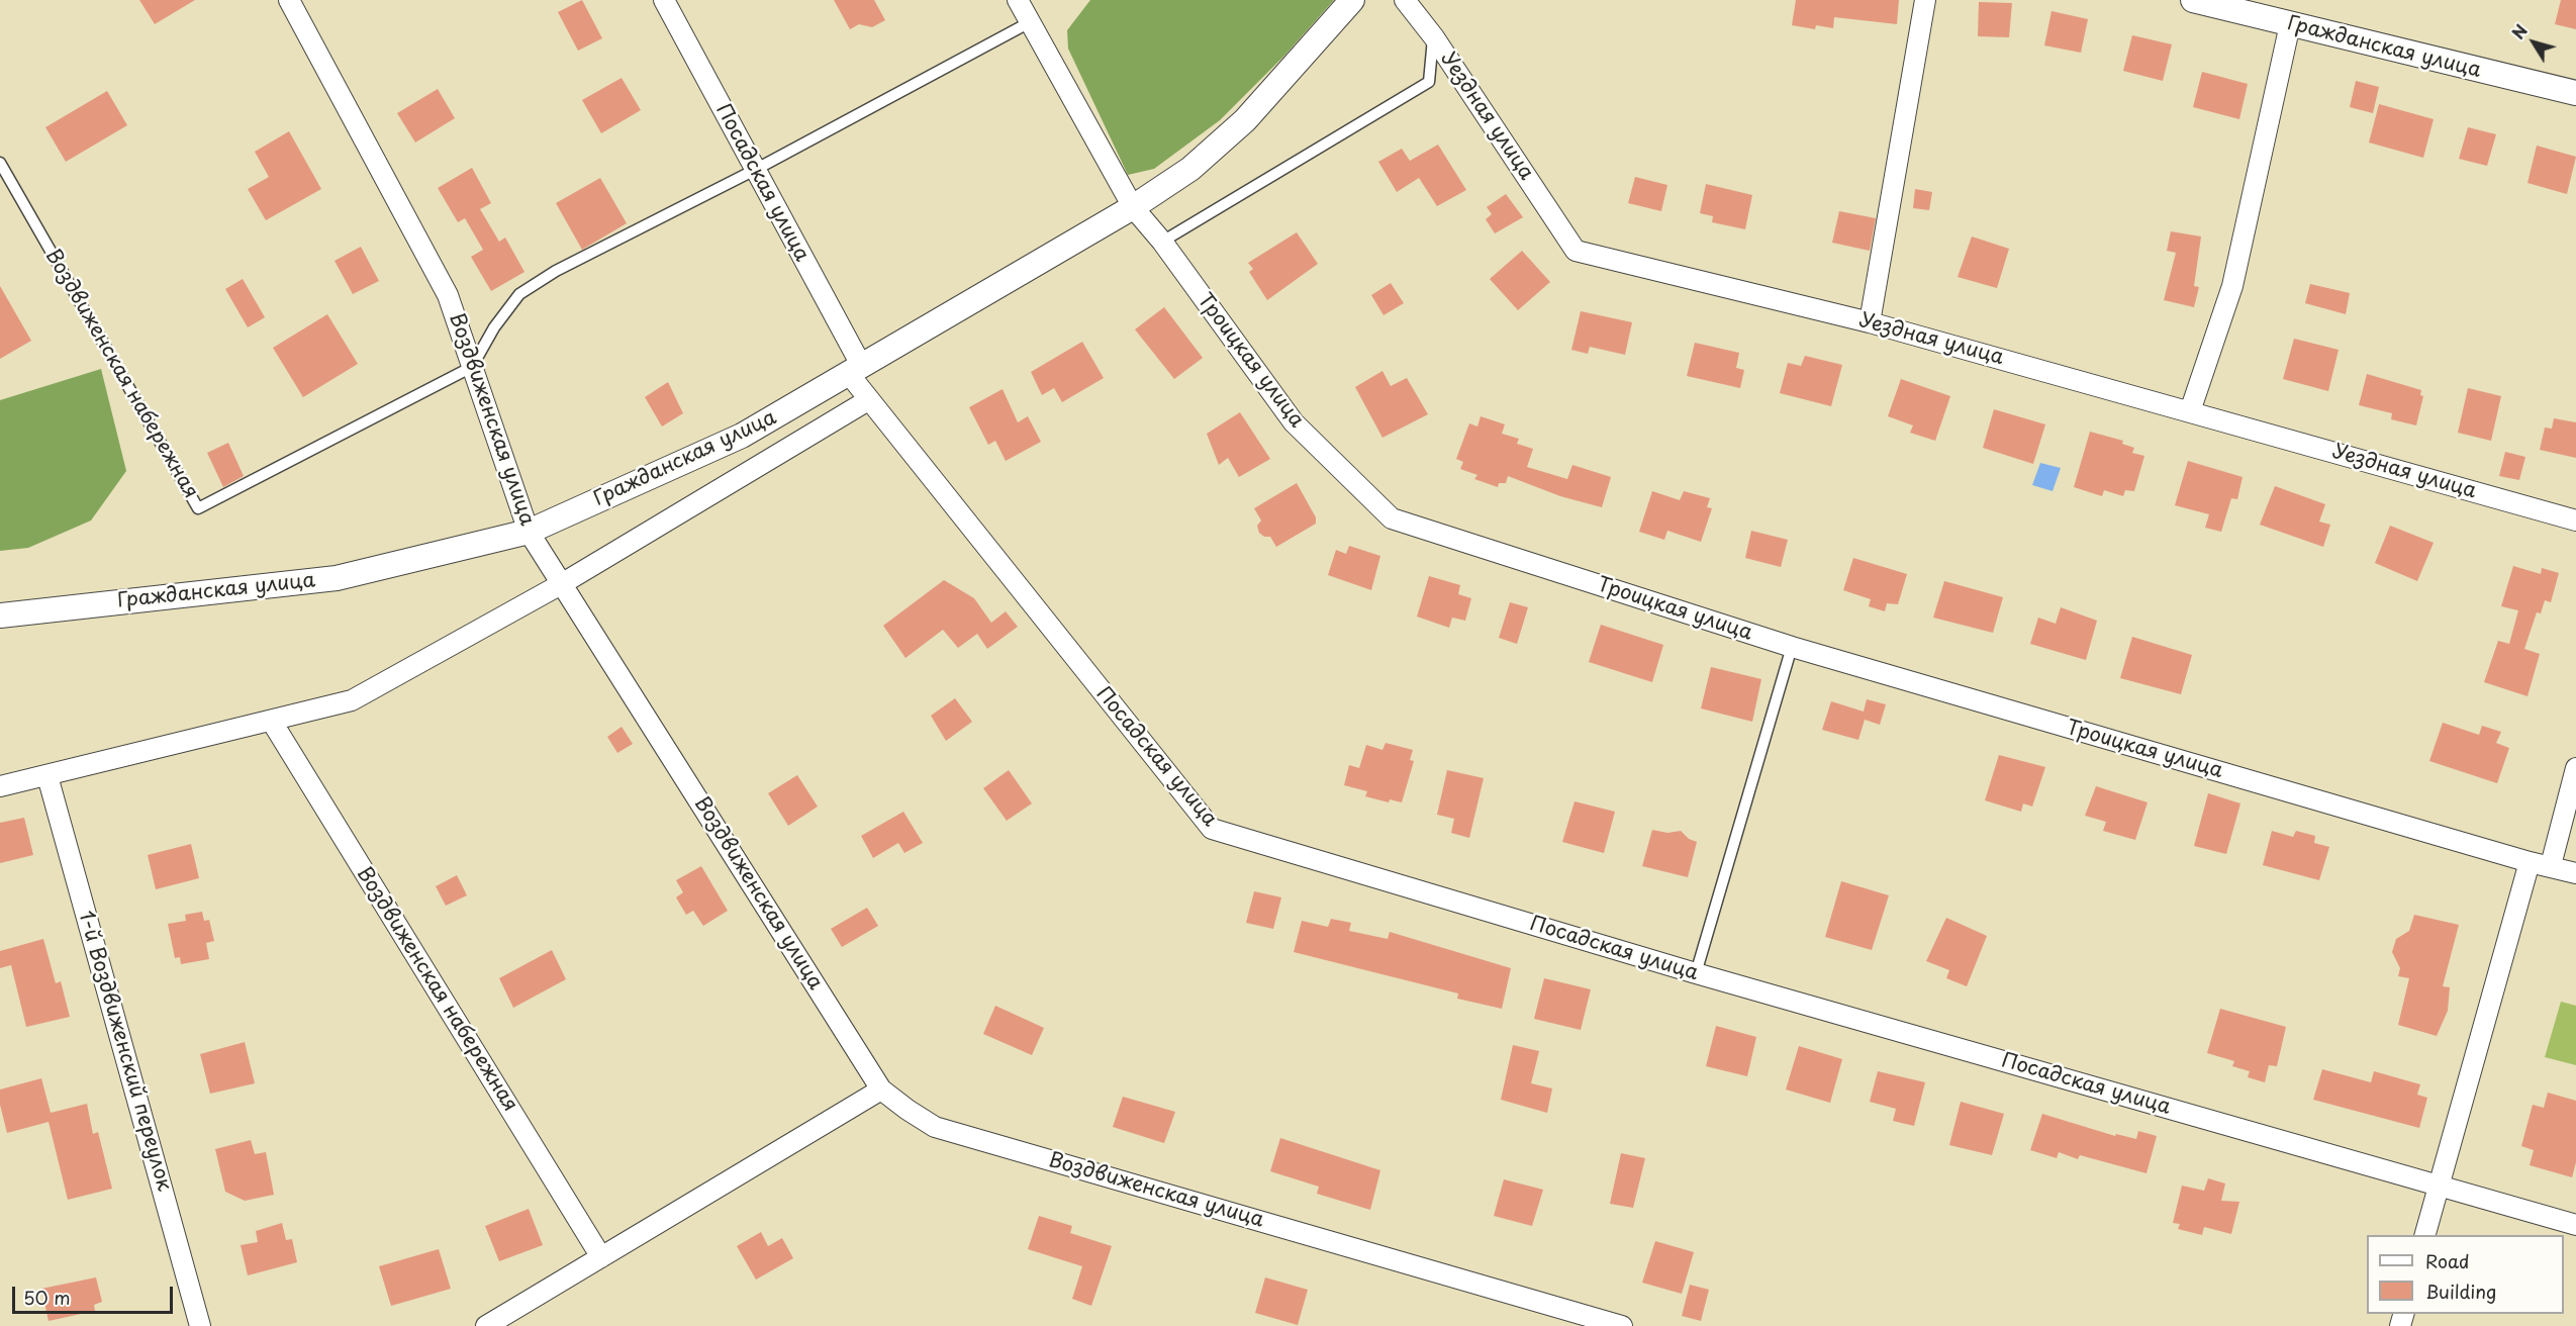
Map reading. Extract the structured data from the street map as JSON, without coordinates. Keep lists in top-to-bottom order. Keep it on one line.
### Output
{"streets":{"street":["Гражданская улица","Уездная улица","Посадская улица","Троицкая улица","Воздвиженская набережная","Воздвиженская улица","1-й Воздвиженский переулок"]},"crossings":[["Гражданская улица","Посадская улица"],["Гражданская улица","Троицкая улица"],["Гражданская улица","Воздвиженская улица"],["Воздвиженская набережная","Воздвиженская улица"]],"legend":["Road","Building"],"scale_bar":"50 m","north":"top left"}
